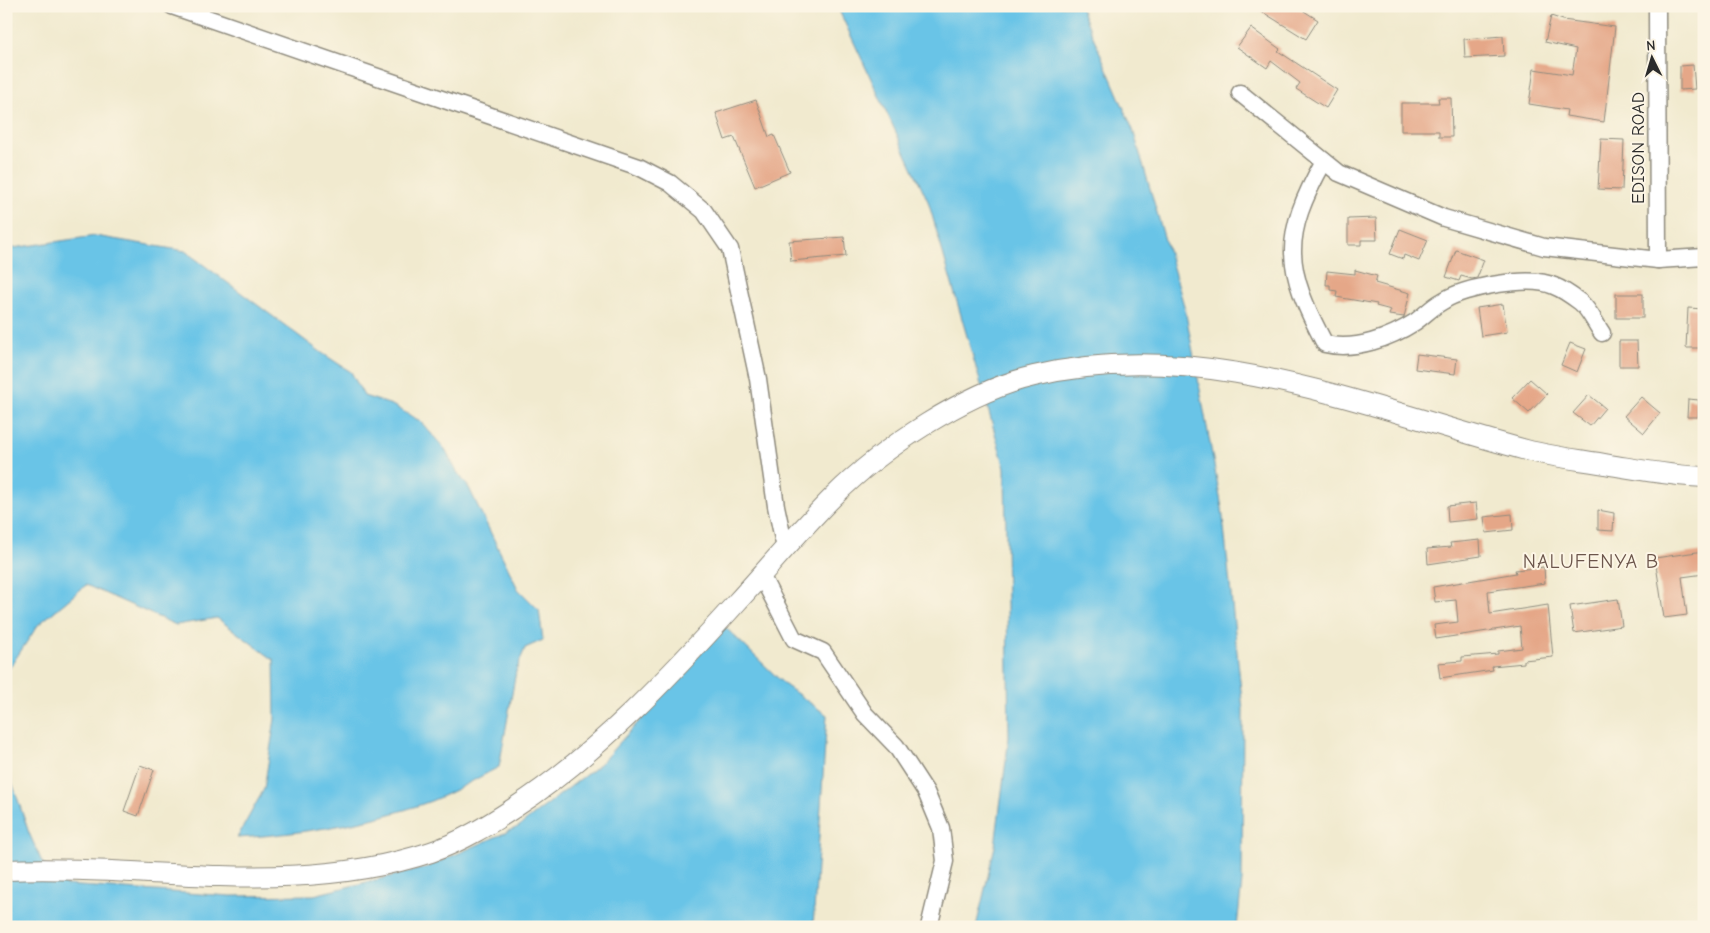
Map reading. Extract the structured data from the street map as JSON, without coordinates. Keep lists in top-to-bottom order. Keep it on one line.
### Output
{"streets":{"street":["EDISON ROAD"]},"districts":["NALUFENYA B"],"north":"top"}
